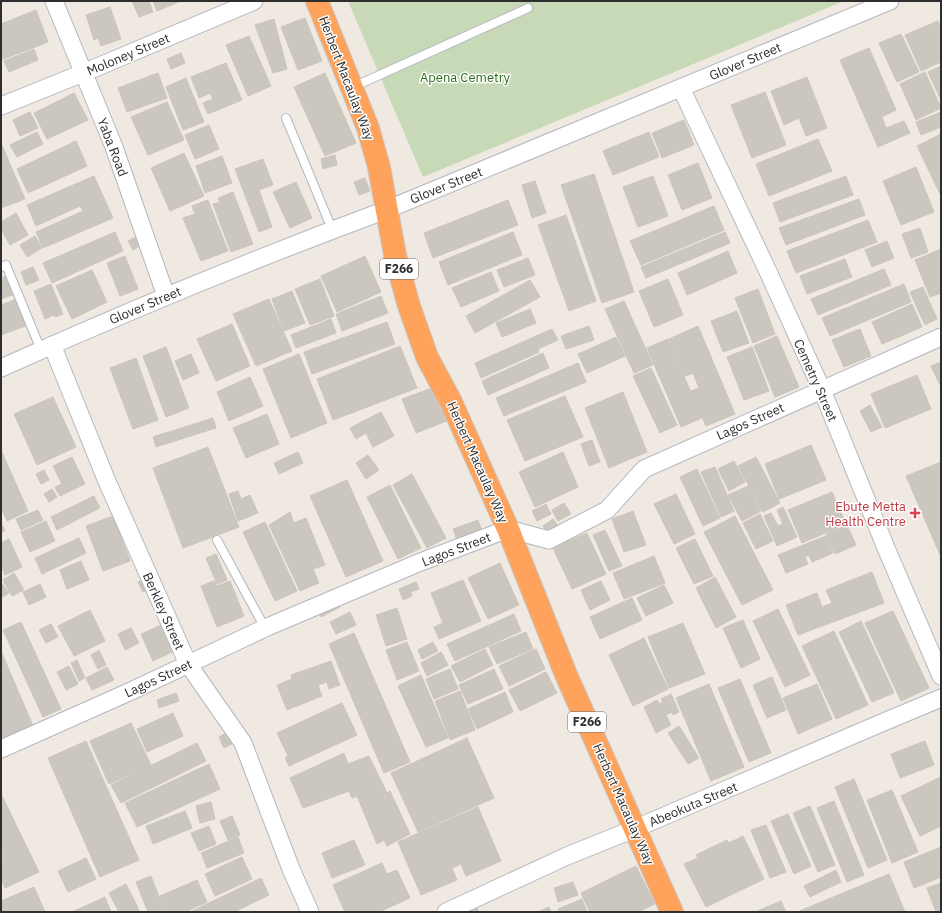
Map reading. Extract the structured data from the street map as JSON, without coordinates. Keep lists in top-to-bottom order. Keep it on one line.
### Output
{"streets":{"highway":["Herbert Macaulay Way","F266"],"street":["Moloney Street","Glover Street","Yaba Road","Cemetry Street","Lagos Street","Berkley Street","Abeokuta Street"]},"crossings":[["Moloney Street","Yaba Road"],["Glover Street","Herbert Macaulay Way"],["Glover Street","Yaba Road"],["Glover Street","Cemetry Street"],["Glover Street","Berkley Street"],["Herbert Macaulay Way","Lagos Street"],["Herbert Macaulay Way","Abeokuta Street"],["Cemetry Street","Lagos Street"],["Lagos Street","Berkley Street"]],"parks":["Apena Cemetry"],"places":{"health":["Ebute Metta Health Centre"]}}
